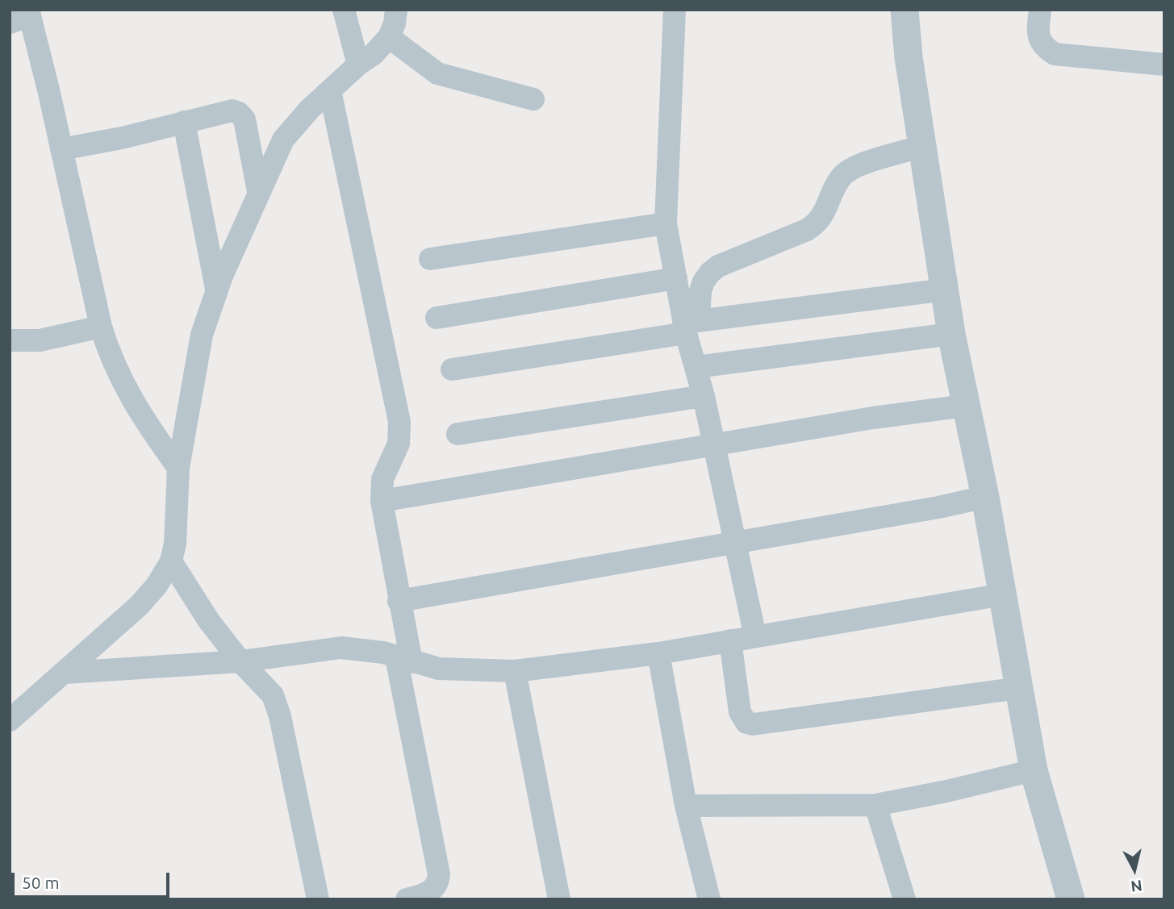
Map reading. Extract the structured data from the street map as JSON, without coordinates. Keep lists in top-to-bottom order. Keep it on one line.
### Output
{"scale_bar":"50 m","north":"bottom"}
